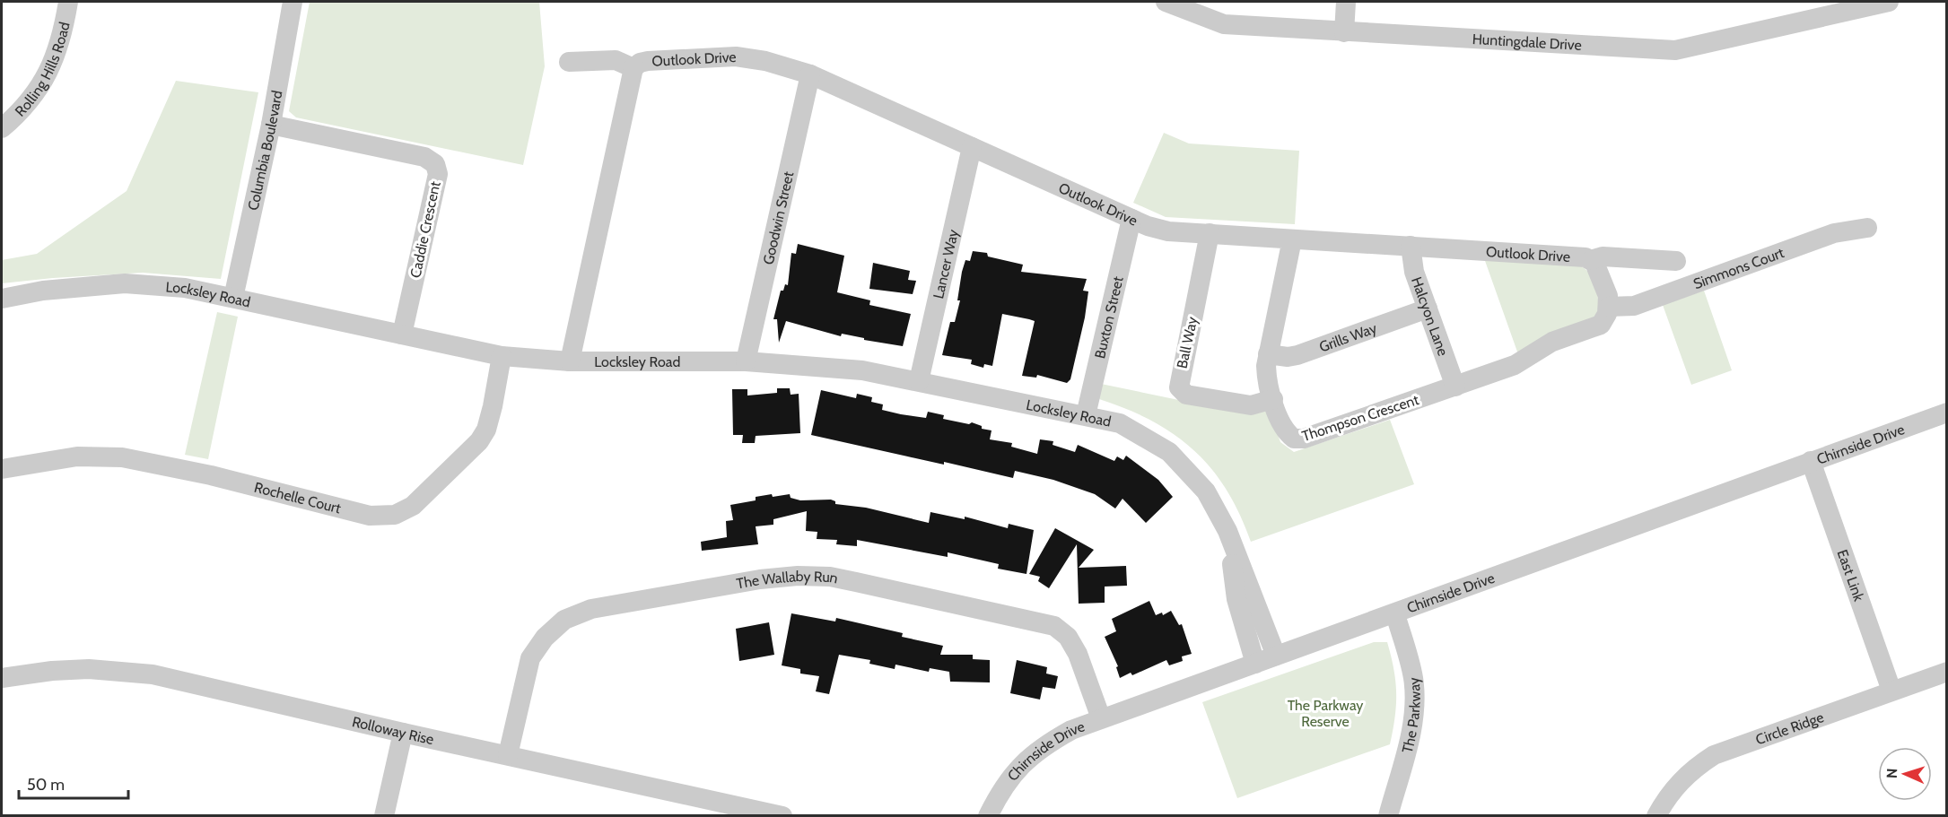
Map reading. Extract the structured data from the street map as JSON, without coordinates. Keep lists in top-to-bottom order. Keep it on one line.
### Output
{"streets":{"street":["Huntingdale Drive","Outlook Drive","Rolling Hills Road","Columbia Boulevard","Goodwin Street","Caddie Crescent","Lancer Way","Simmons Court","Locksley Road","Buxton Street","Halcyon Lane","Grills Way","Ball Way","Thompson Crescent","Chirnside Drive","Rochelle Court","East Link","The Wallaby Run","The Parkway","Circle Ridge","Rolloway Rise"]},"crossings":[["Outlook Drive","Goodwin Street"],["Outlook Drive","Lancer Way"],["Outlook Drive","Simmons Court"],["Outlook Drive","Locksley Road"],["Outlook Drive","Buxton Street"],["Outlook Drive","Halcyon Lane"],["Outlook Drive","Ball Way"],["Outlook Drive","Thompson Crescent"],["Columbia Boulevard","Caddie Crescent"],["Columbia Boulevard","Locksley Road"],["Goodwin Street","Locksley Road"],["Caddie Crescent","Locksley Road"],["Lancer Way","Locksley Road"],["Simmons Court","Thompson Crescent"],["Locksley Road","Buxton Street"],["Locksley Road","Chirnside Drive"],["Locksley Road","Rochelle Court"],["Halcyon Lane","Grills Way"],["Halcyon Lane","Thompson Crescent"],["Grills Way","Thompson Crescent"],["Ball Way","Thompson Crescent"],["Chirnside Drive","East Link"],["Chirnside Drive","The Wallaby Run"],["Chirnside Drive","The Parkway"],["East Link","Circle Ridge"],["The Wallaby Run","Rolloway Rise"]],"parks":["The Parkway Reserve"],"scale_bar":"50 m","north":"left"}
